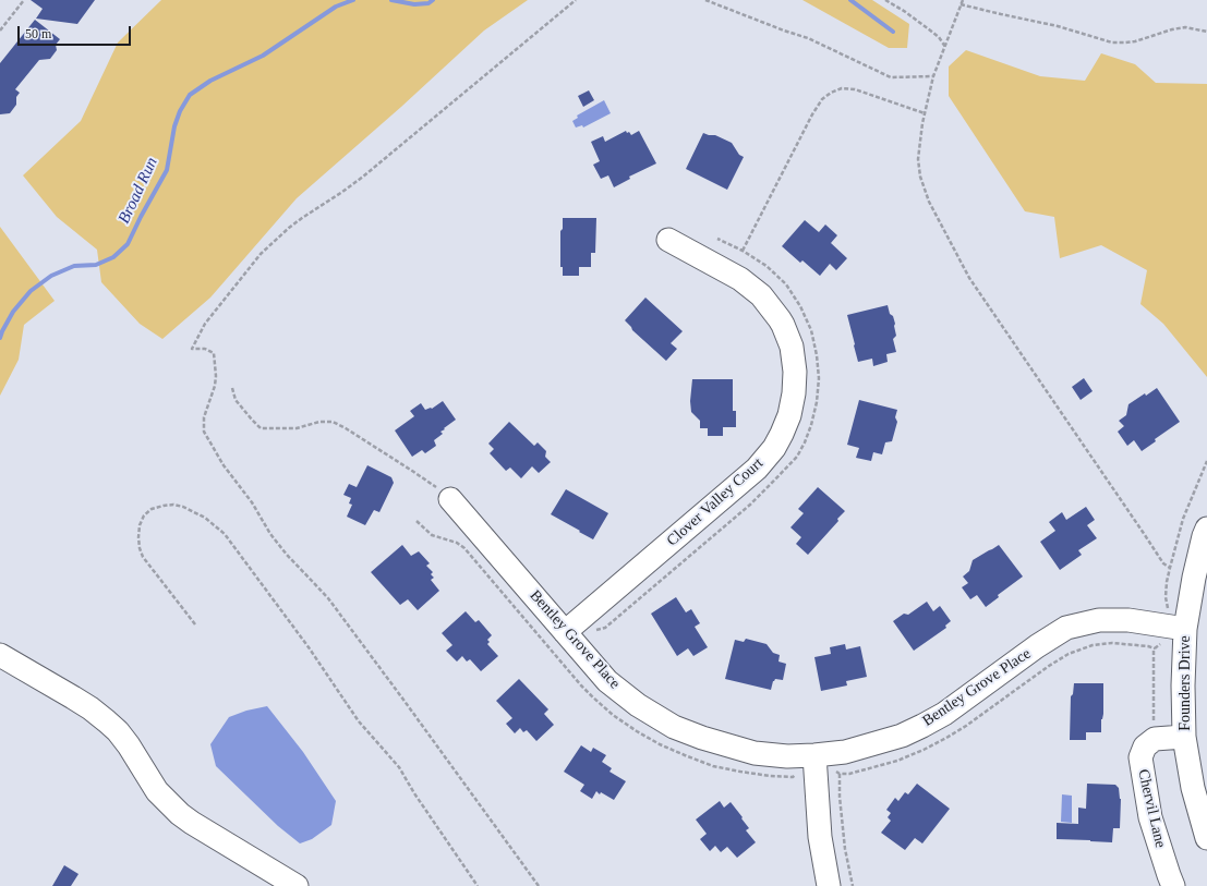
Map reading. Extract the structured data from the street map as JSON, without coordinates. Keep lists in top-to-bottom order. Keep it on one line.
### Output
{"streets":{"street":["Clover Valley Court","Bentley Grove Place","Founders Drive","Chervil Lane"]},"crossings":[["Clover Valley Court","Bentley Grove Place"],["Bentley Grove Place","Founders Drive"],["Founders Drive","Chervil Lane"]],"water":["Broad Run"],"scale_bar":"50 m"}
